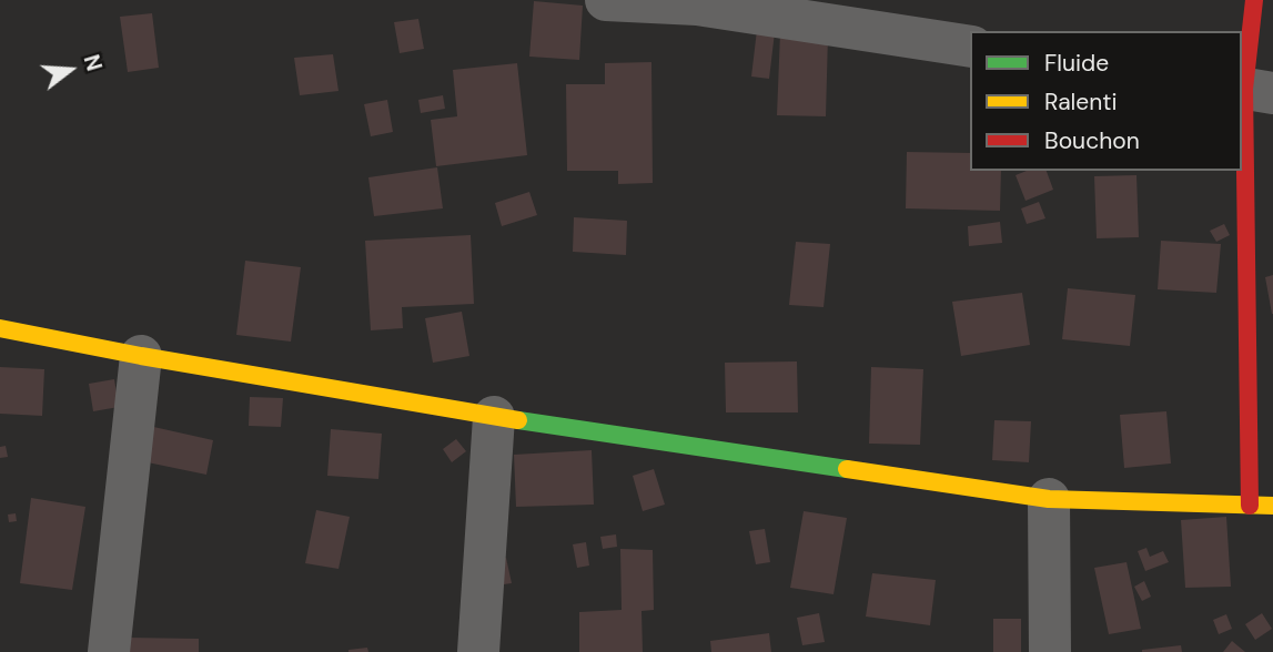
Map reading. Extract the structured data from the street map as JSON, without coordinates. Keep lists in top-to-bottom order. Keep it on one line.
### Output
{"legend":["Fluide","Ralenti","Bouchon"],"north":"right"}
